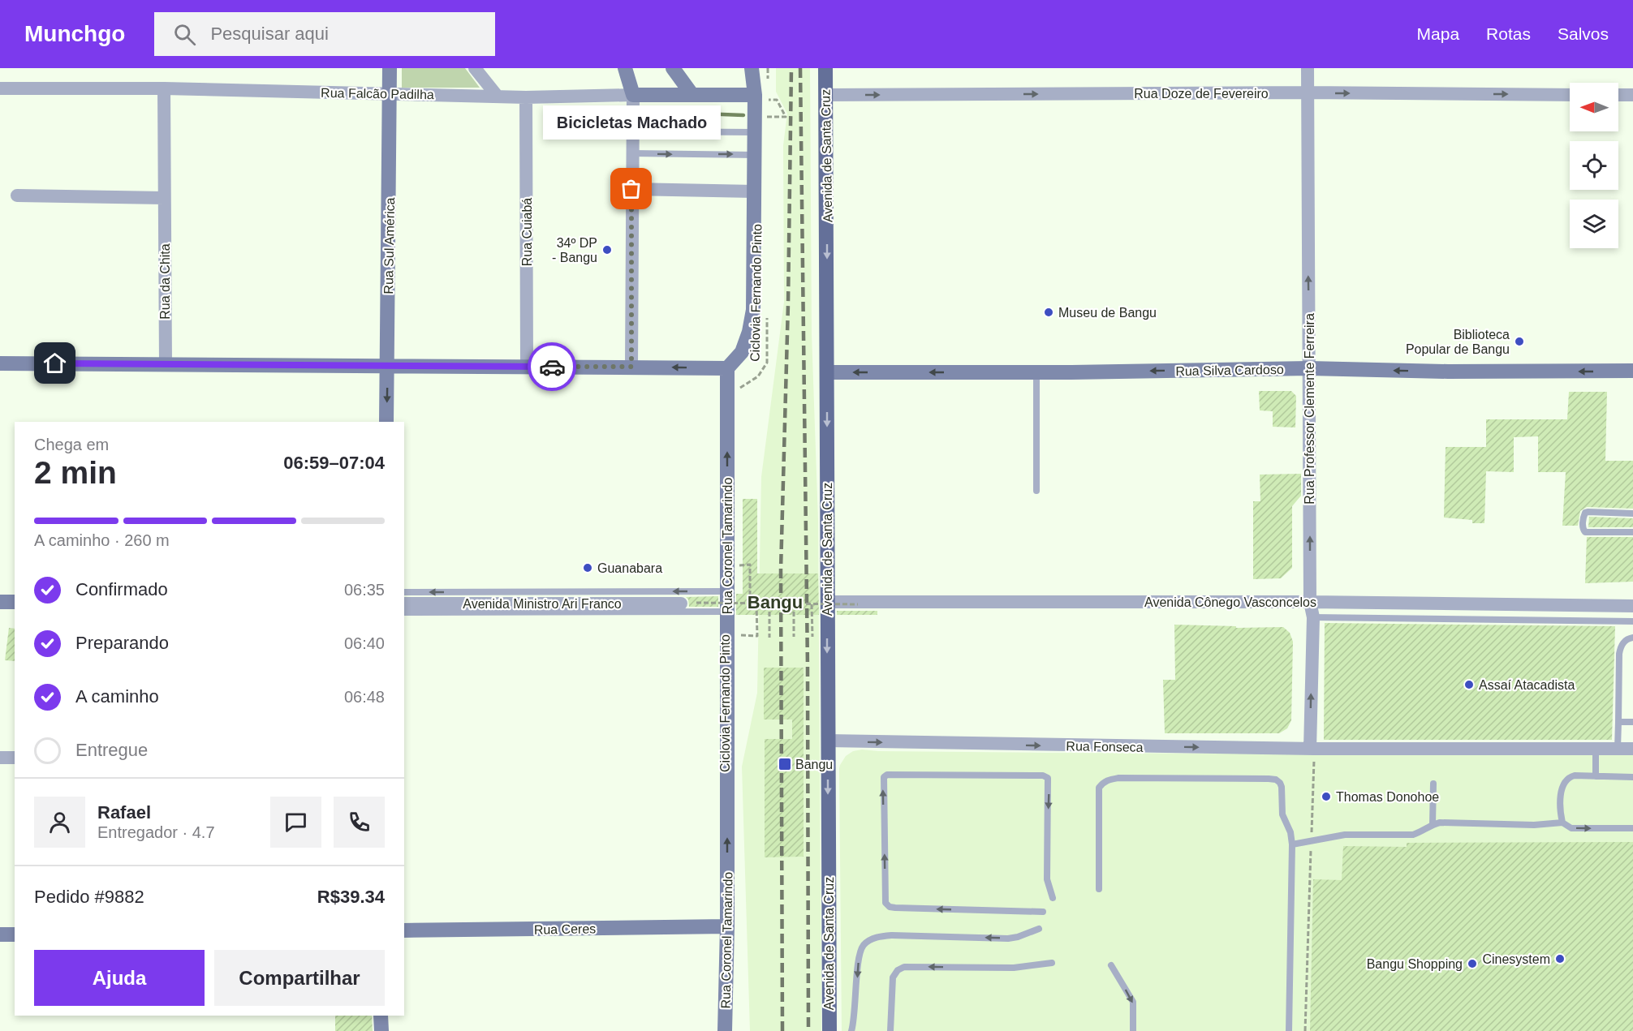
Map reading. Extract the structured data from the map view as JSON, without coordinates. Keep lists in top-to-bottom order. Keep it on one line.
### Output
{"streets":{"main road":["Rua Falcão Padilha","Avenida de Santa Cruz","Rua Sul América","Rua Silva Cardoso","Rua Coronel Tamarindo","Rua Ceres"],"street":["Rua Doze de Fevereiro","Rua Cuiabá","Rua da Chita","Rua Professor Clemente Ferreira","Avenida Cônego Vasconcelos","Avenida Ministro Ari Franco","Rua Fonseca"],"path":["Ciclovia Fernando Pinto"]},"crossings":[["Rua Falcão Padilha","Rua Cuiabá"],["Rua Falcão Padilha","Rua Sul América"],["Rua Falcão Padilha","Rua da Chita"],["Rua Doze de Fevereiro","Avenida de Santa Cruz"],["Rua Doze de Fevereiro","Rua Professor Clemente Ferreira"],["Avenida de Santa Cruz","Rua Silva Cardoso"],["Avenida de Santa Cruz","Avenida Cônego Vasconcelos"],["Avenida de Santa Cruz","Rua Fonseca"],["Rua Silva Cardoso","Rua Professor Clemente Ferreira"],["Rua Professor Clemente Ferreira","Avenida Cônego Vasconcelos"],["Rua Professor Clemente Ferreira","Rua Fonseca"],["Rua Coronel Tamarindo","Rua Ceres"]],"one_way":["Rua Doze de Fevereiro","Rua Silva Cardoso","Rua Professor Clemente Ferreira","Rua Coronel Tamarindo","Rua Fonseca"],"districts":["Bangu"],"places":{"other":["Bicicletas Machado","34º DP - Bangu","Museu de Bangu","Biblioteca Popular de Bangu","Guanabara","Assaí Atacadista","Thomas Donohoe","Cinesystem","Bangu Shopping"],"transit":["Bangu"]},"north":"left","page":{"header":"Munchgo","search":"Pesquisar aqui","nav":["Mapa","Rotas","Salvos"],"bubble":"Bicicletas Machado","heading":["2 min","Chega em","06:59–07:04"],"panel":["Rafael","Entregador · 4.7","Pedido #9882","R$39.34"],"bar":"A caminho · 260 m","list":[["Confirmado","06:35"],["Preparando","06:40"],["A caminho","06:48"],"Entregue"],"buttons":["Ajuda","Compartilhar"]}}
